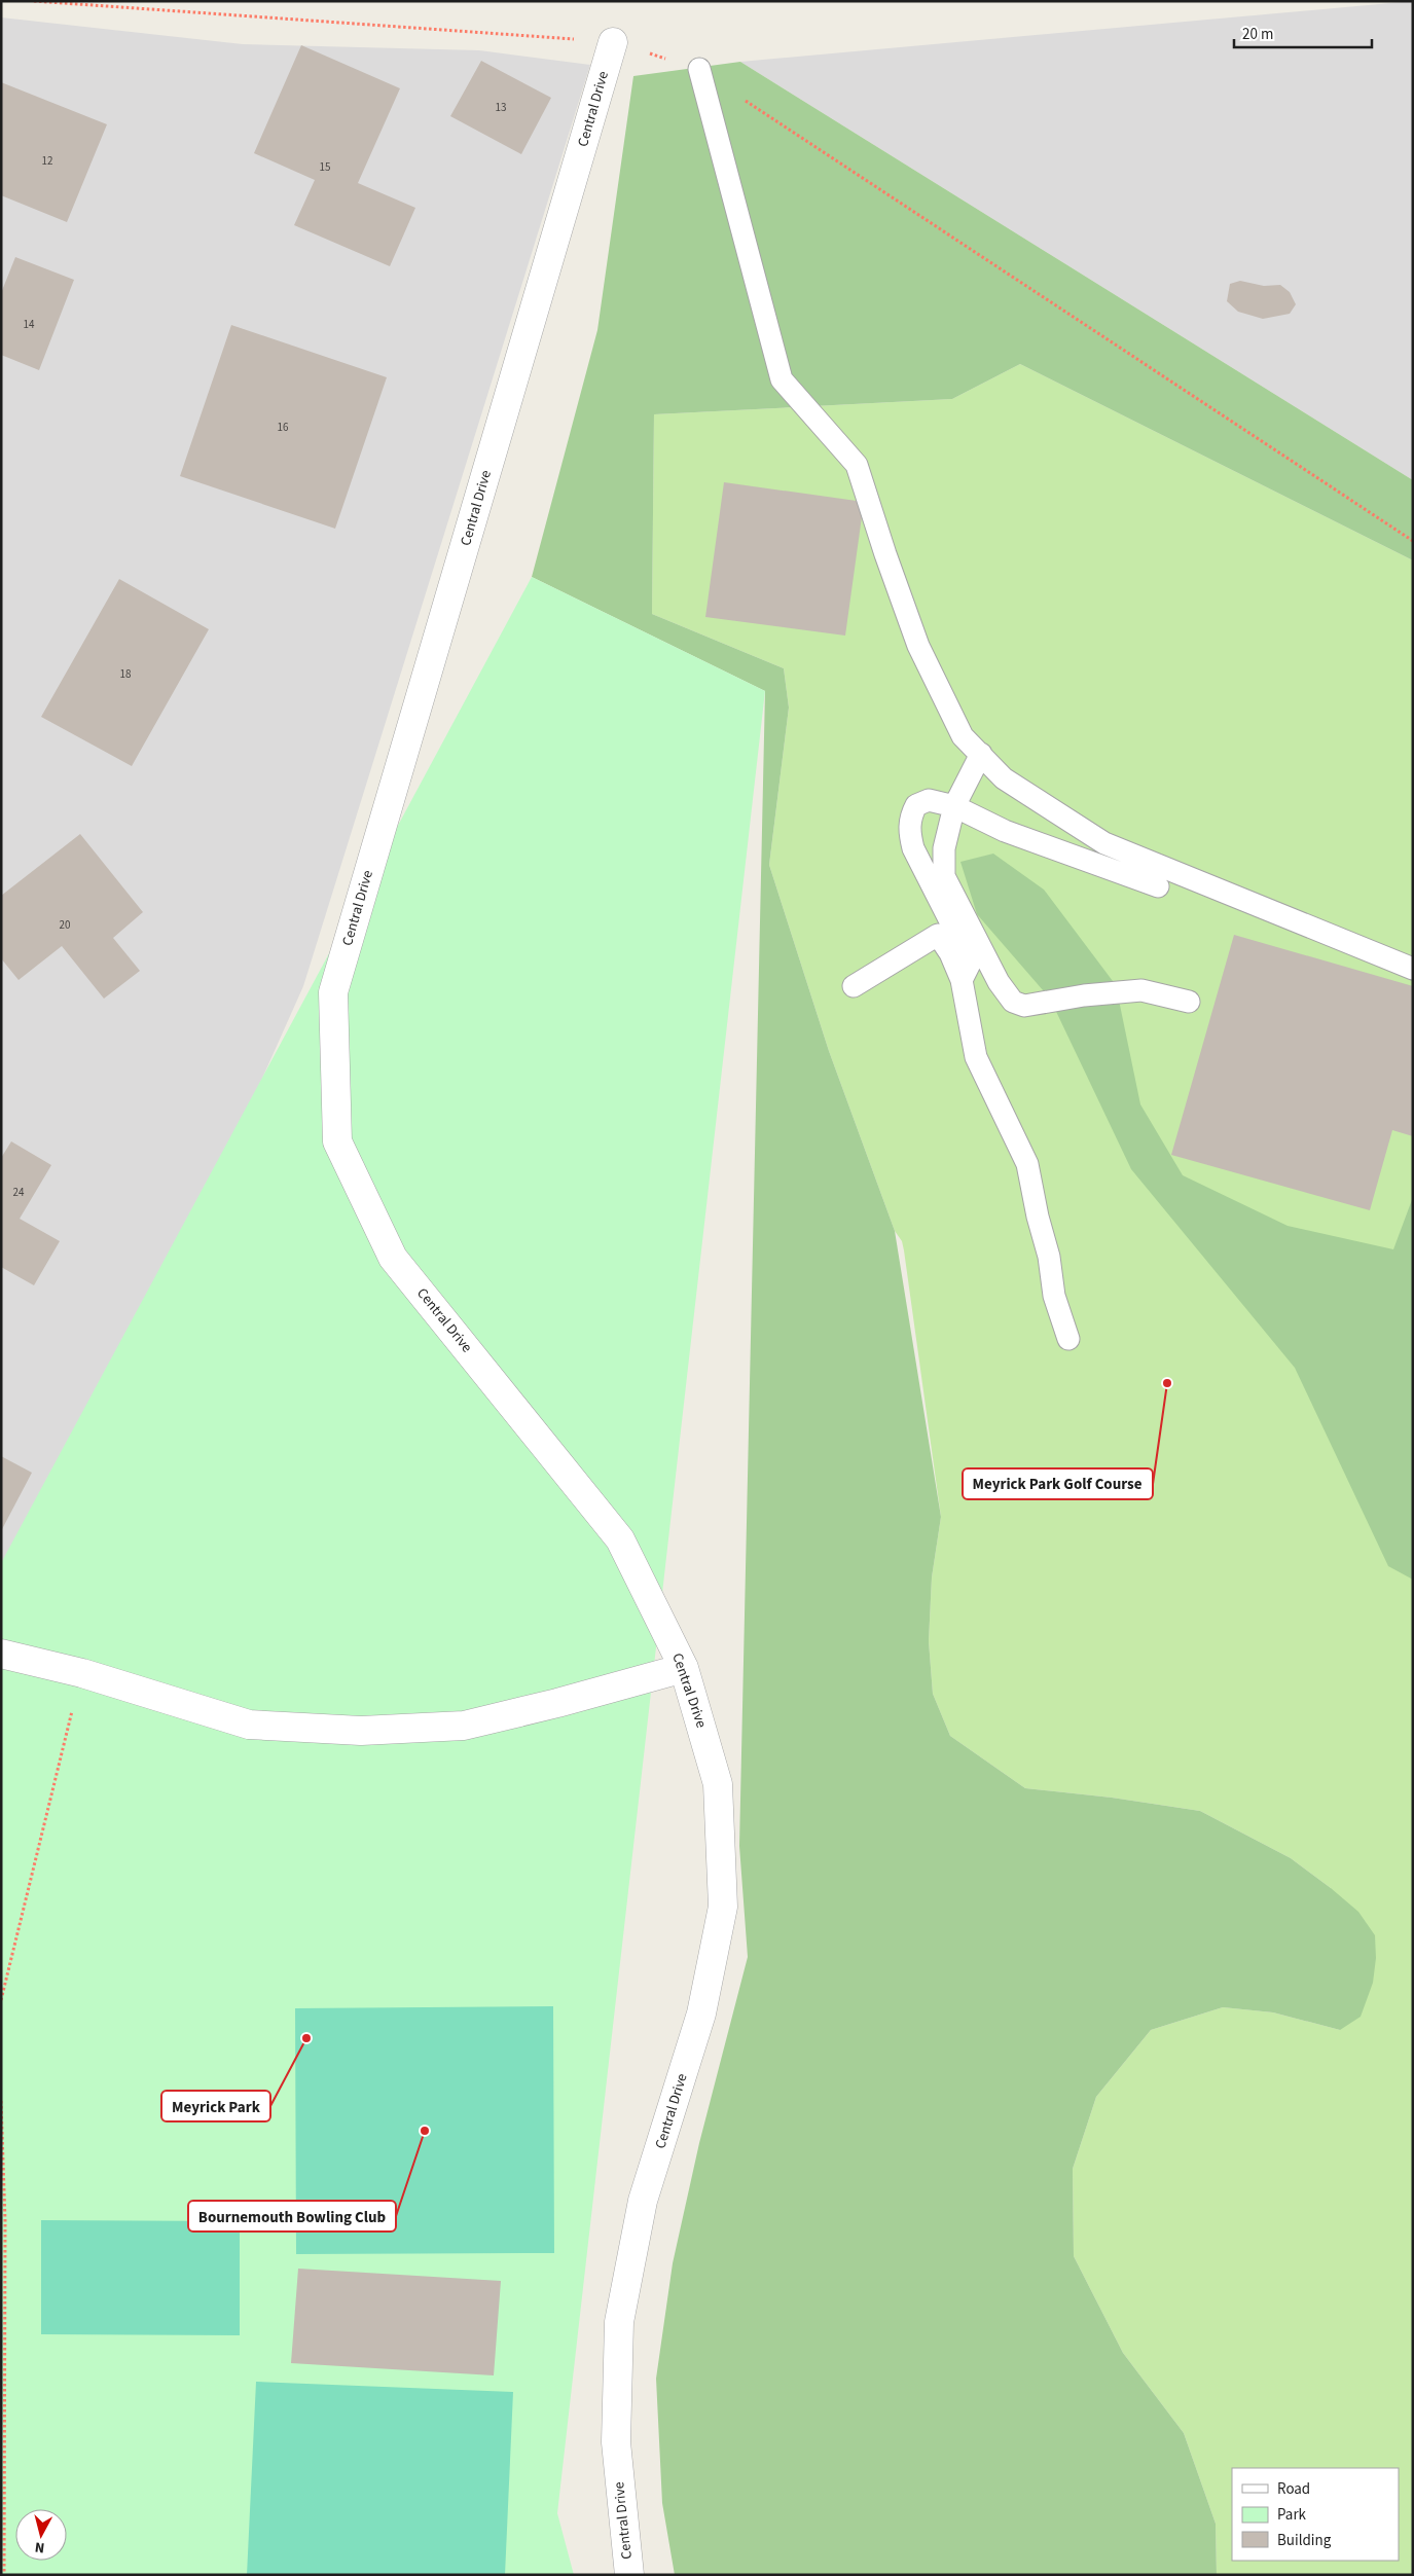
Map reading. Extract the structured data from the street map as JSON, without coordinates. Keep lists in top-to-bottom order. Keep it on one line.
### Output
{"streets":{"street":["Central Drive"]},"places":["Meyrick Park Golf Course","Meyrick Park","Bournemouth Bowling Club"],"house_numbers":["13","12","15","14","16","18","20","24"],"legend":["Road","Park","Building"],"scale_bar":"20 m","north":"bottom"}
